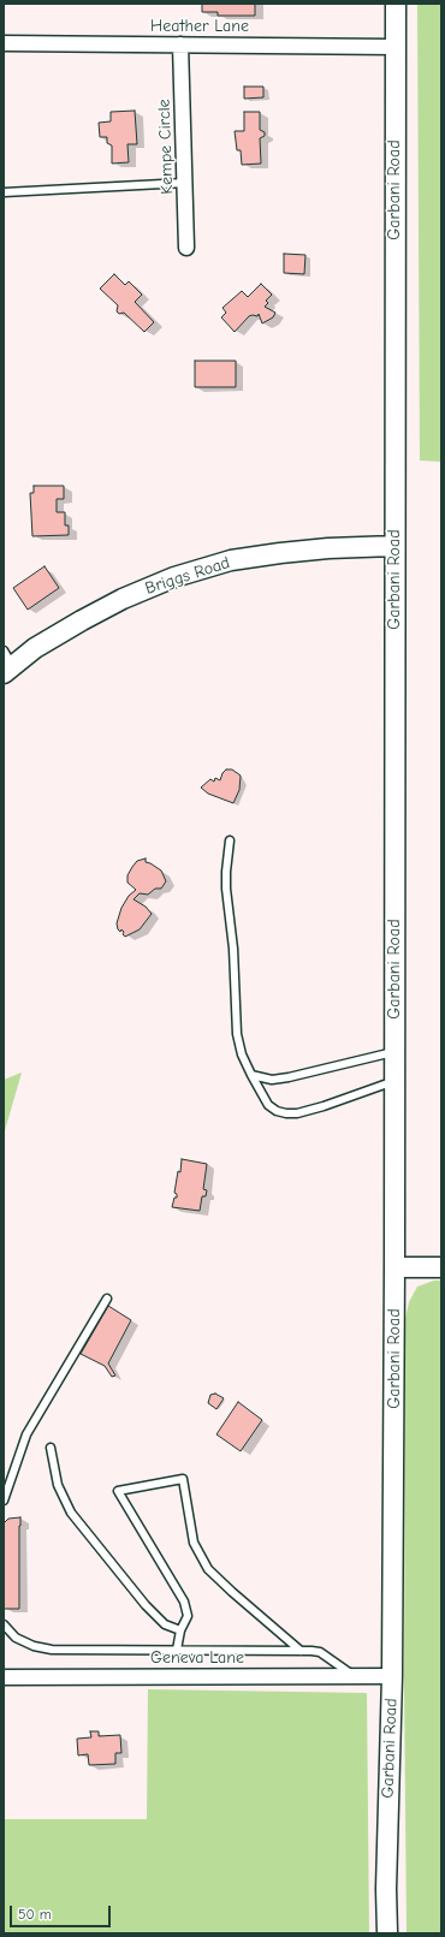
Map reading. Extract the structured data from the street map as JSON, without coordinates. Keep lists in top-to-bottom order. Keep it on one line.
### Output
{"streets":{"street":["Heather Lane","Kempe Circle","Garbani Road","Briggs Road","Geneva Lane"]},"crossings":[["Heather Lane","Kempe Circle"],["Heather Lane","Garbani Road"],["Garbani Road","Briggs Road"],["Garbani Road","Geneva Lane"]],"scale_bar":"50 m"}
